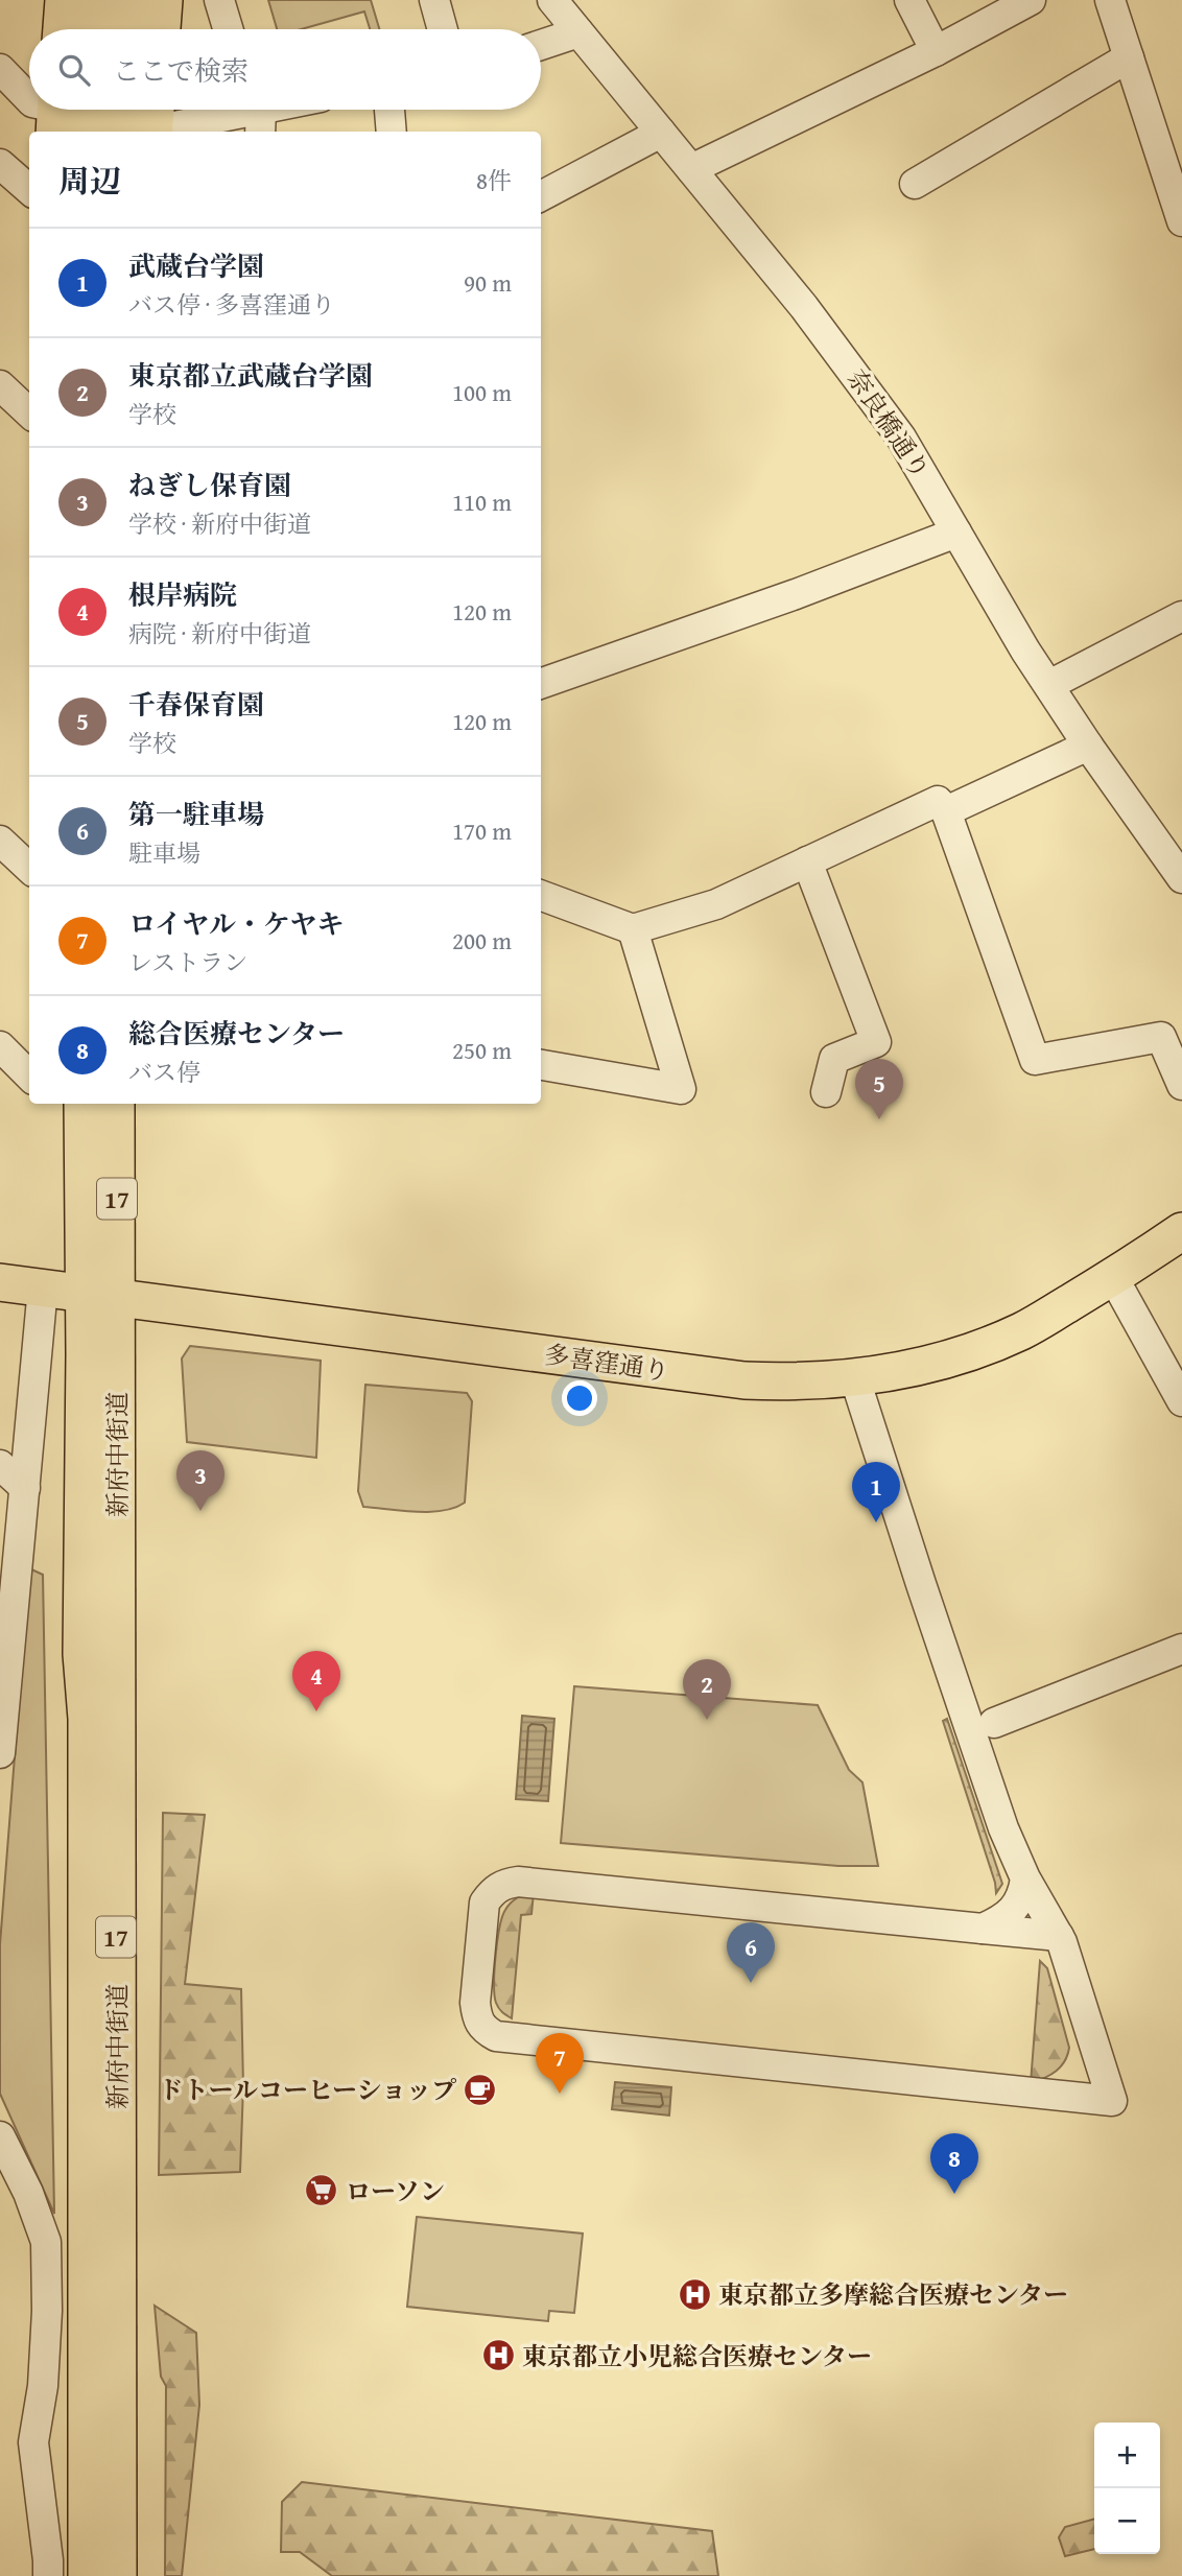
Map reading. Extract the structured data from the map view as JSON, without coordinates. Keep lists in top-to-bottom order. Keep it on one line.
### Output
{"streets":{"main road":["17","多喜窪通り","新府中街道"],"street":["奈良橋通り"]},"crossings":[["多喜窪通り","新府中街道"]],"places":{"cafe":["ドトールコーヒーショップ"],"supermarket":["ローソン"],"hospital":["東京都立多摩総合医療センター","東京都立小児総合医療センター"]},"page":{"search":"ここで検索","heading":["周辺","8件"],"list":[{"mark":"1","name":"武蔵台学園","note":"バス停 · 多喜窪通り","value":"90 m"},{"mark":"2","name":"東京都立武蔵台学園","note":"学校","value":"100 m"},{"mark":"3","name":"ねぎし保育園","note":"学校 · 新府中街道","value":"110 m"},{"mark":"4","name":"根岸病院","note":"病院 · 新府中街道","value":"120 m"},{"mark":"5","name":"千春保育園","note":"学校","value":"120 m"},{"mark":"6","name":"第一駐車場","note":"駐車場","value":"170 m"},{"mark":"7","name":"ロイヤル・ケヤキ","note":"レストラン","value":"200 m"},{"mark":"8","name":"総合医療センター","note":"バス停","value":"250 m"}],"pins":["5","3","1","4","2","6","7","8"],"map_buttons":["+","−"]}}
